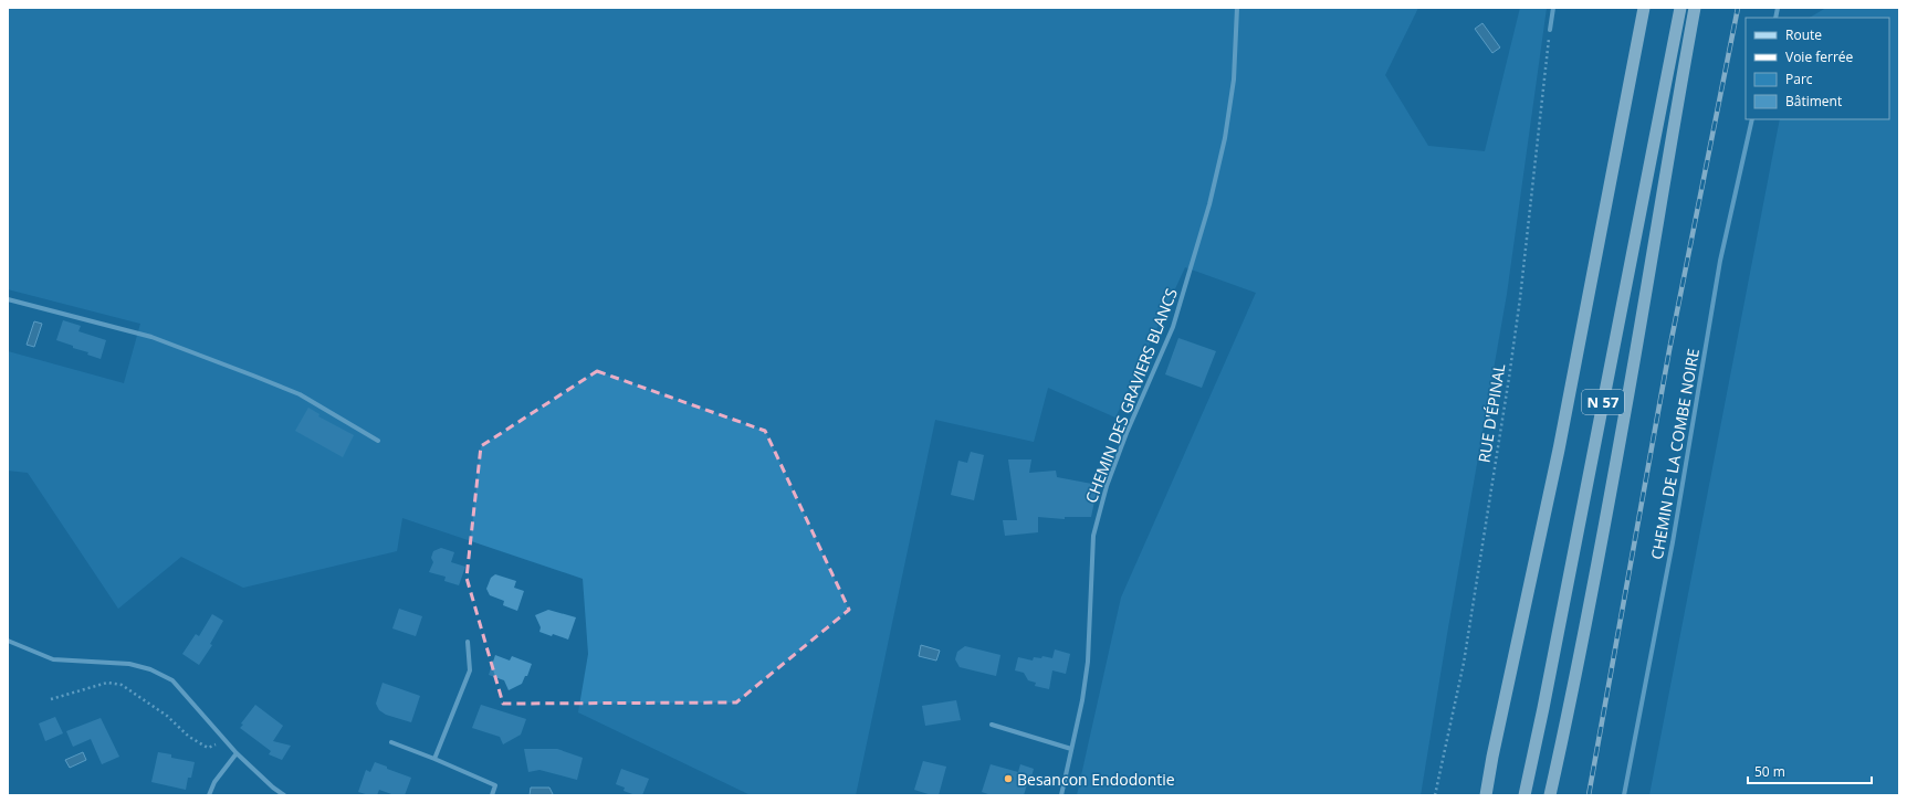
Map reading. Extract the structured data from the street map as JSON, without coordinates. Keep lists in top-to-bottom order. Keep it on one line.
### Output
{"streets":{"highway":["N 57"],"street":["CHEMIN DES GRAVIERS BLANCS","CHEMIN DE LA COMBE NOIRE"],"path":["RUE D'ÉPINAL"]},"places":["Besancon Endodontie"],"legend":["Route","Voie ferrée","Parc","Bâtiment"],"scale_bar":"50 m"}
